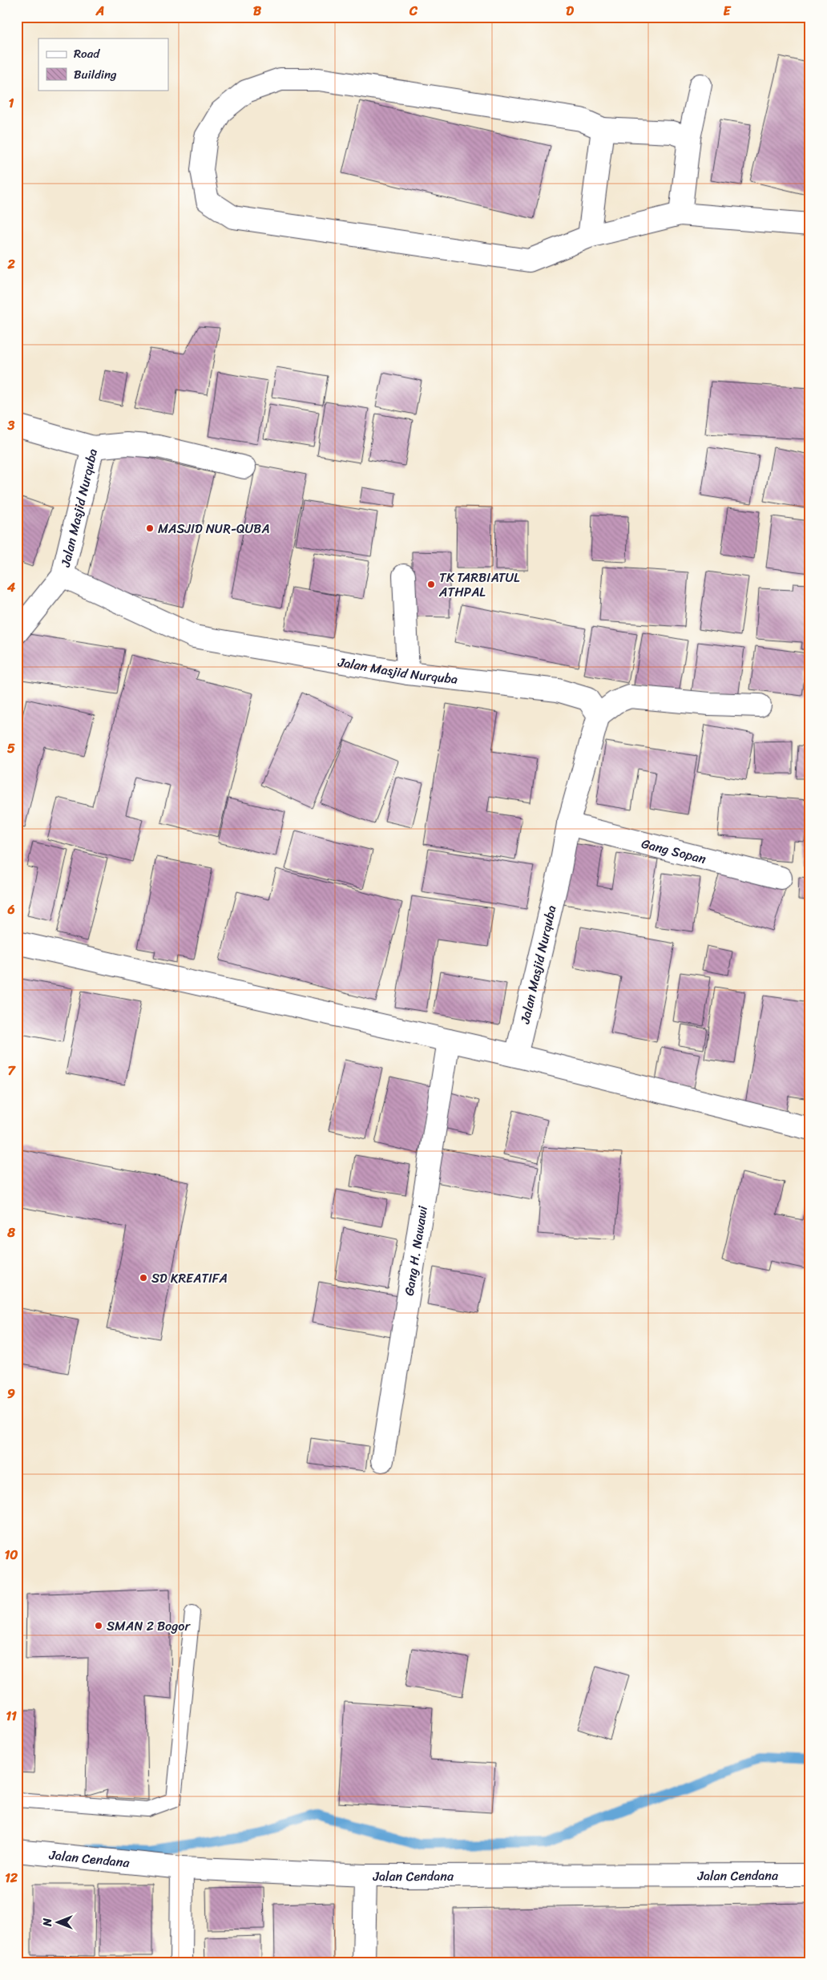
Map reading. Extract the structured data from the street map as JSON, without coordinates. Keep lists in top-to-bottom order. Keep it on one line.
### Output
{"streets":{"street":["Jalan Masjid Nurquba","Gang Sopan","Gang H. Nawawi","Jalan Cendana"]},"crossings":[["Jalan Masjid Nurquba","Gang Sopan"]],"places":["MASJID NUR-QUBA","TK TARBIATUL ATHPAL","SD KREATIFA","SMAN 2 Bogor"],"legend":["Road","Building"],"north":"left","grid":{"columns":["A","B","C","D","E"],"rows":["1","2","3","4","5","6","7","8","9","10","11","12"]}}
